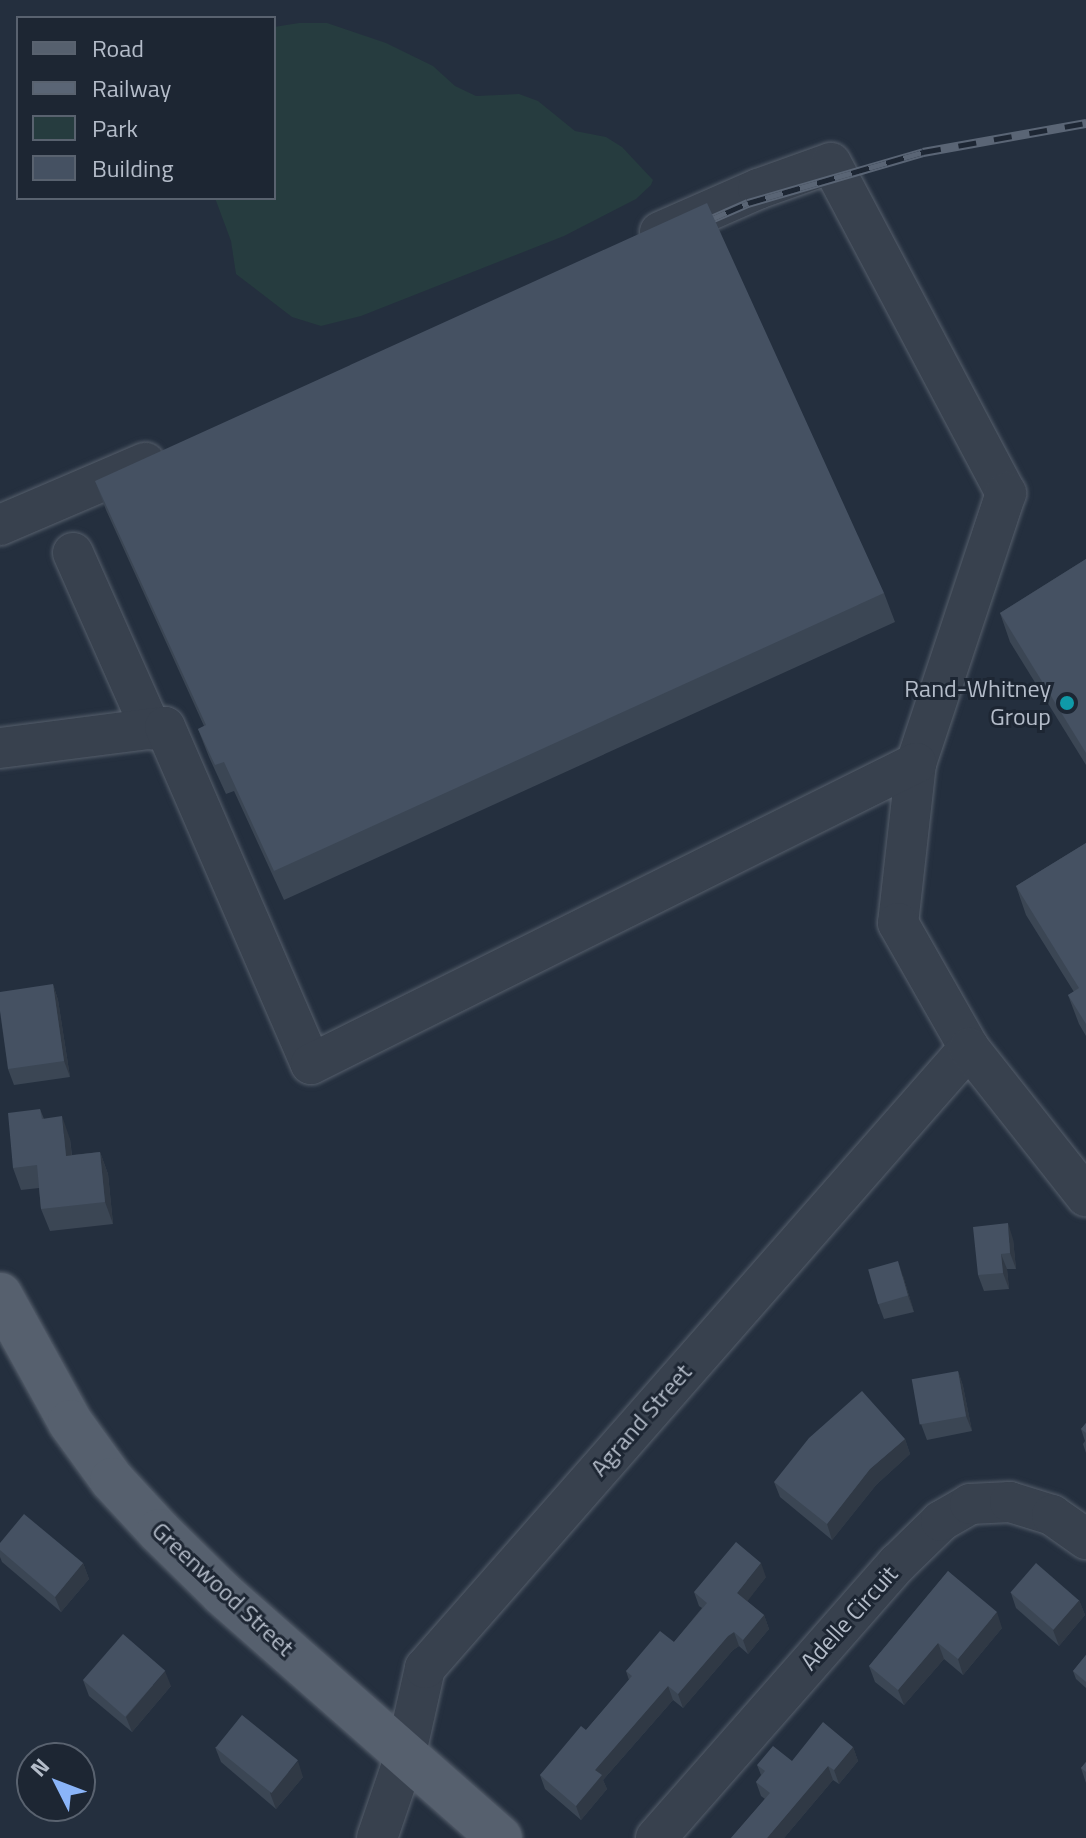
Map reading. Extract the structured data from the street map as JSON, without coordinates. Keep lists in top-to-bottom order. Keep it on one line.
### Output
{"streets":{"main road":["Greenwood Street"],"street":["Agrand Street","Adelle Circuit"]},"crossings":[["Agrand Street","Greenwood Street"]],"places":["Rand-Whitney Group"],"legend":["Road","Railway","Park","Building"],"north":"top left"}
